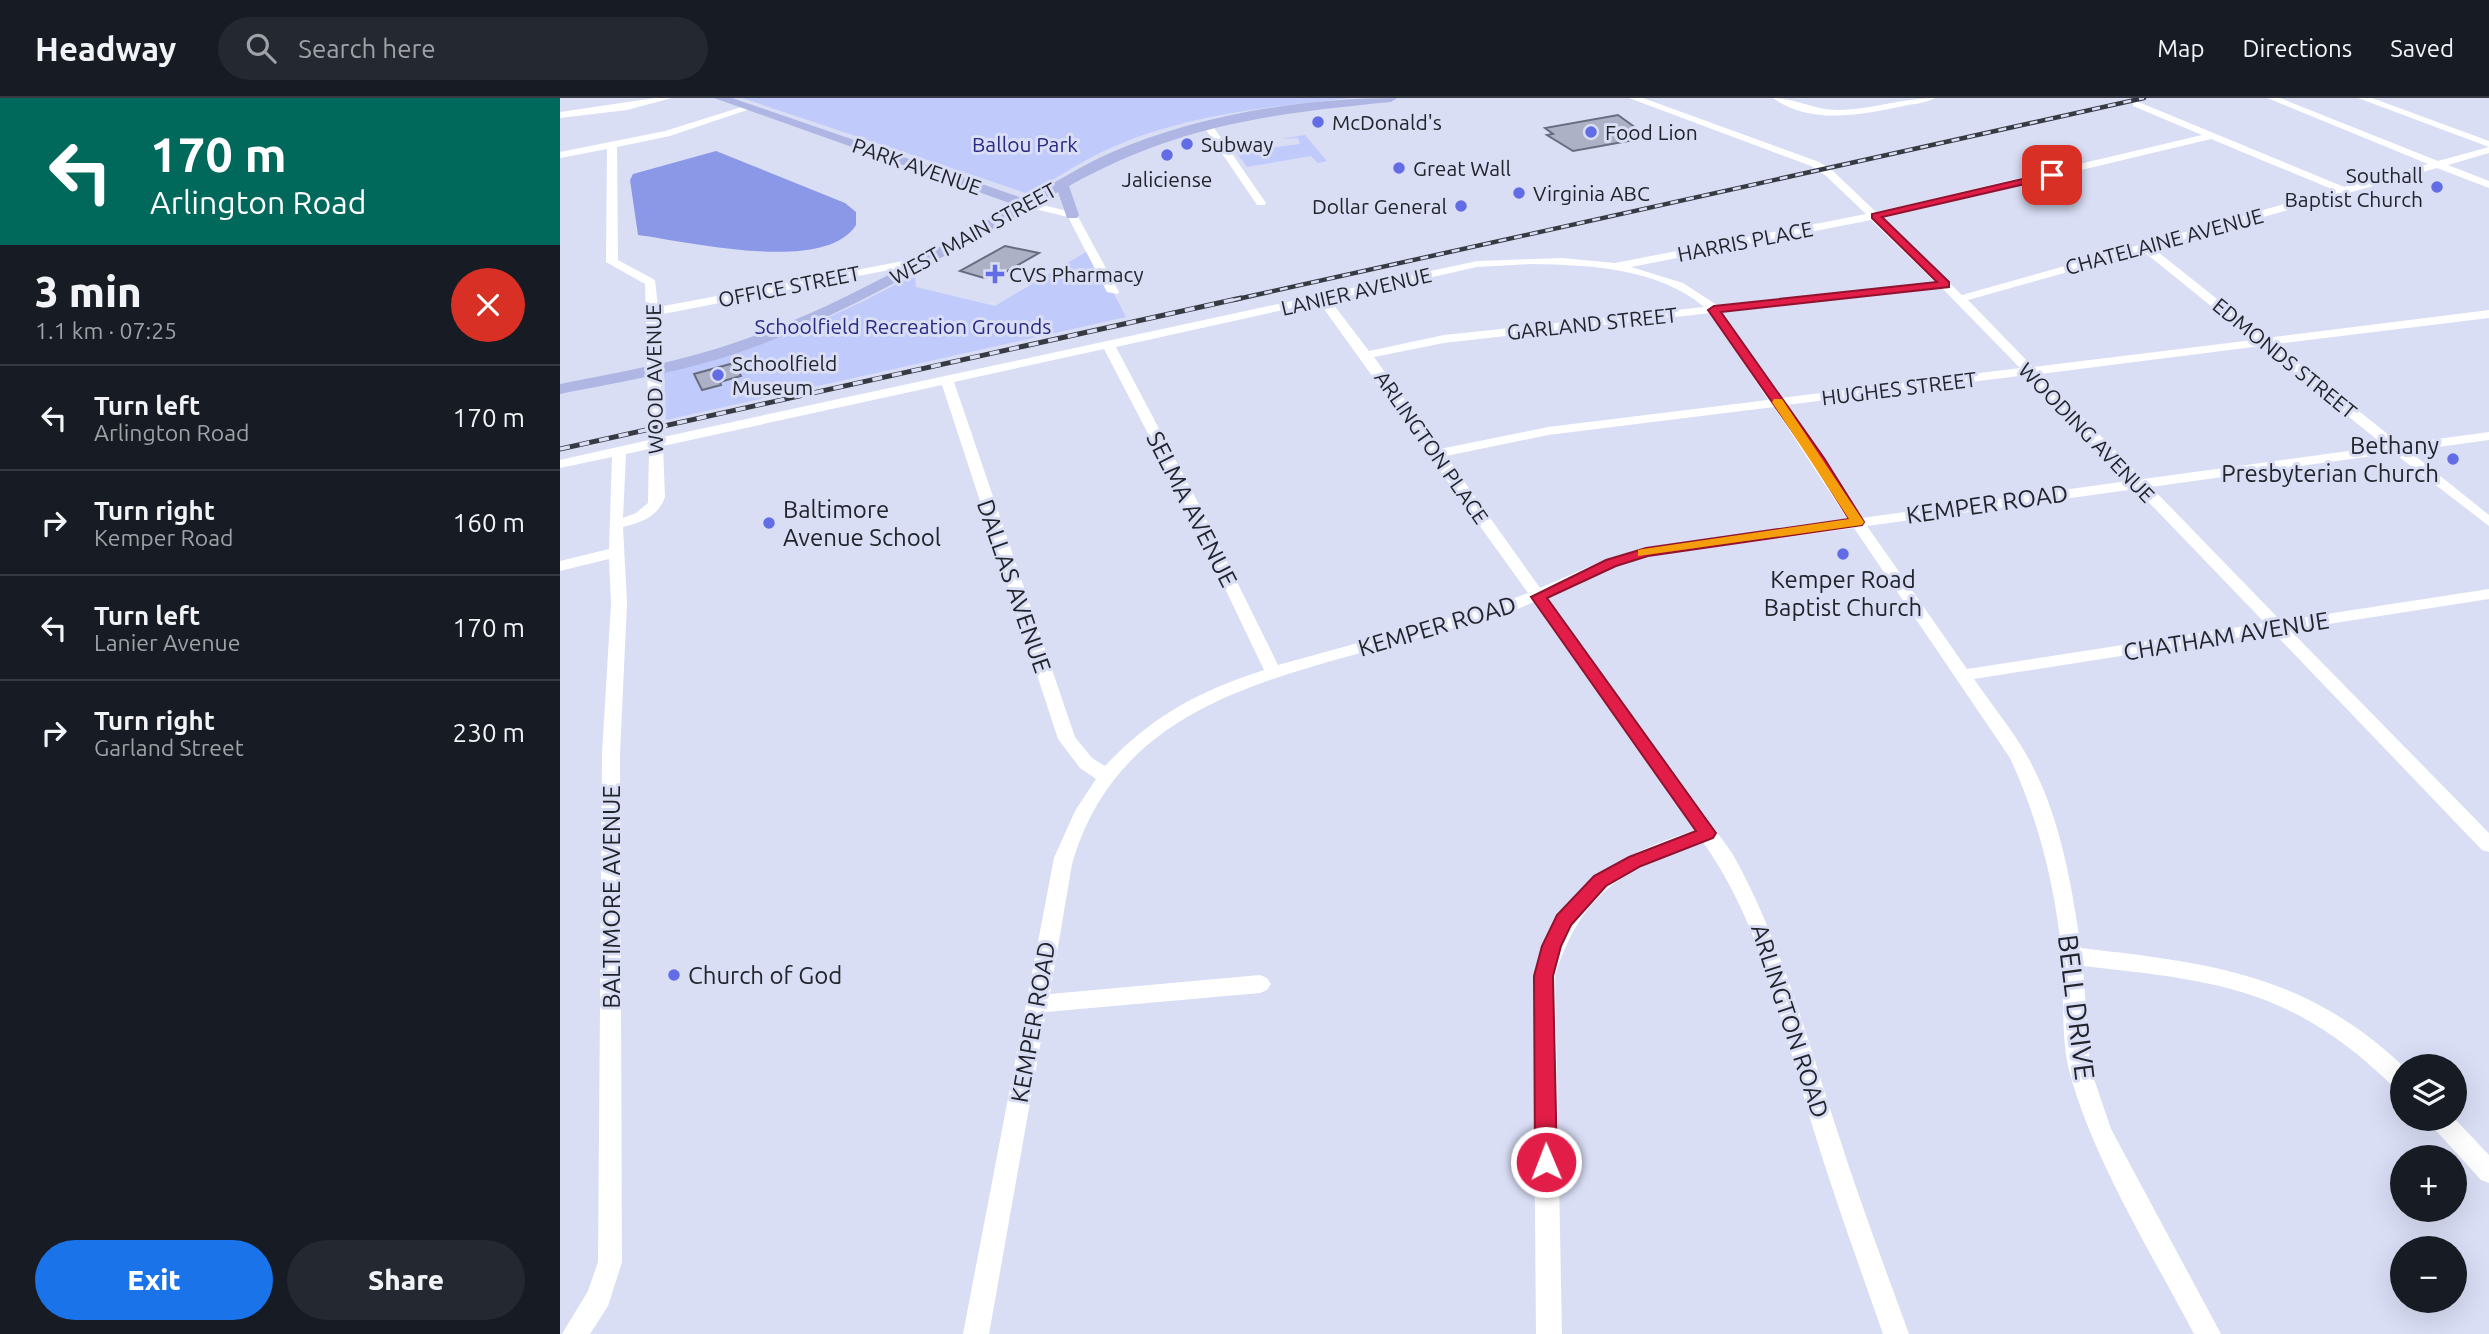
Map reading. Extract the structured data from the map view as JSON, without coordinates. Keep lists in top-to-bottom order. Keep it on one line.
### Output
{"streets":{"main road":["PARK AVENUE","WEST MAIN STREET"],"street":["HARRIS PLACE","CHATELAINE AVENUE","OFFICE STREET","LANIER AVENUE","GARLAND STREET","EDMONDS STREET","WOOD AVENUE","HUGHES STREET","WOODING AVENUE","ARLINGTON PLACE","KEMPER ROAD","SELMA AVENUE","DALLAS AVENUE","CHATHAM AVENUE","BALTIMORE AVENUE","BELL DRIVE","ARLINGTON ROAD"]},"crossings":[["PARK AVENUE","WEST MAIN STREET"],["WEST MAIN STREET","OFFICE STREET"],["WEST MAIN STREET","WOOD AVENUE"],["HARRIS PLACE","LANIER AVENUE"],["HARRIS PLACE","WOODING AVENUE"],["CHATELAINE AVENUE","EDMONDS STREET"],["CHATELAINE AVENUE","WOODING AVENUE"],["OFFICE STREET","WOOD AVENUE"],["LANIER AVENUE","GARLAND STREET"],["LANIER AVENUE","HUGHES STREET"],["LANIER AVENUE","ARLINGTON PLACE"],["LANIER AVENUE","KEMPER ROAD"],["LANIER AVENUE","SELMA AVENUE"],["LANIER AVENUE","DALLAS AVENUE"],["LANIER AVENUE","CHATHAM AVENUE"],["LANIER AVENUE","BALTIMORE AVENUE"],["LANIER AVENUE","BELL DRIVE"],["GARLAND STREET","WOODING AVENUE"],["GARLAND STREET","ARLINGTON PLACE"],["EDMONDS STREET","HUGHES STREET"],["EDMONDS STREET","KEMPER ROAD"],["WOOD AVENUE","BALTIMORE AVENUE"],["HUGHES STREET","WOODING AVENUE"],["HUGHES STREET","ARLINGTON PLACE"],["WOODING AVENUE","KEMPER ROAD"],["WOODING AVENUE","CHATHAM AVENUE"],["ARLINGTON PLACE","KEMPER ROAD"],["ARLINGTON PLACE","ARLINGTON ROAD"],["KEMPER ROAD","SELMA AVENUE"],["KEMPER ROAD","DALLAS AVENUE"],["KEMPER ROAD","ARLINGTON ROAD"],["CHATHAM AVENUE","BELL DRIVE"]],"parks":["Ballou Park","Schoolfield Recreation Grounds"],"places":{"other":["McDonald's","Food Lion","Subway","Jaliciense","Great Wall","Southall Baptist Church","Virginia ABC","Dollar General","Schoolfield Museum","Bethany Presbyterian Church","Baltimore Avenue School","Kemper Road Baptist Church","Church of God"],"health":["CVS Pharmacy"]},"page":{"header":"Headway","search":"Search here","nav":["Map","Directions","Saved"],"turn":["170 m","Arlington Road"],"heading":["3 min","1.1 km · 07:25"],"list":[{"name":"Turn left","note":"Arlington Road","value":"170 m"},{"name":"Turn right","note":"Kemper Road","value":"160 m"},{"name":"Turn left","note":"Lanier Avenue","value":"170 m"},{"name":"Turn right","note":"Garland Street","value":"230 m"}],"map_buttons":["+","−"],"buttons":["Exit","Share"]}}
